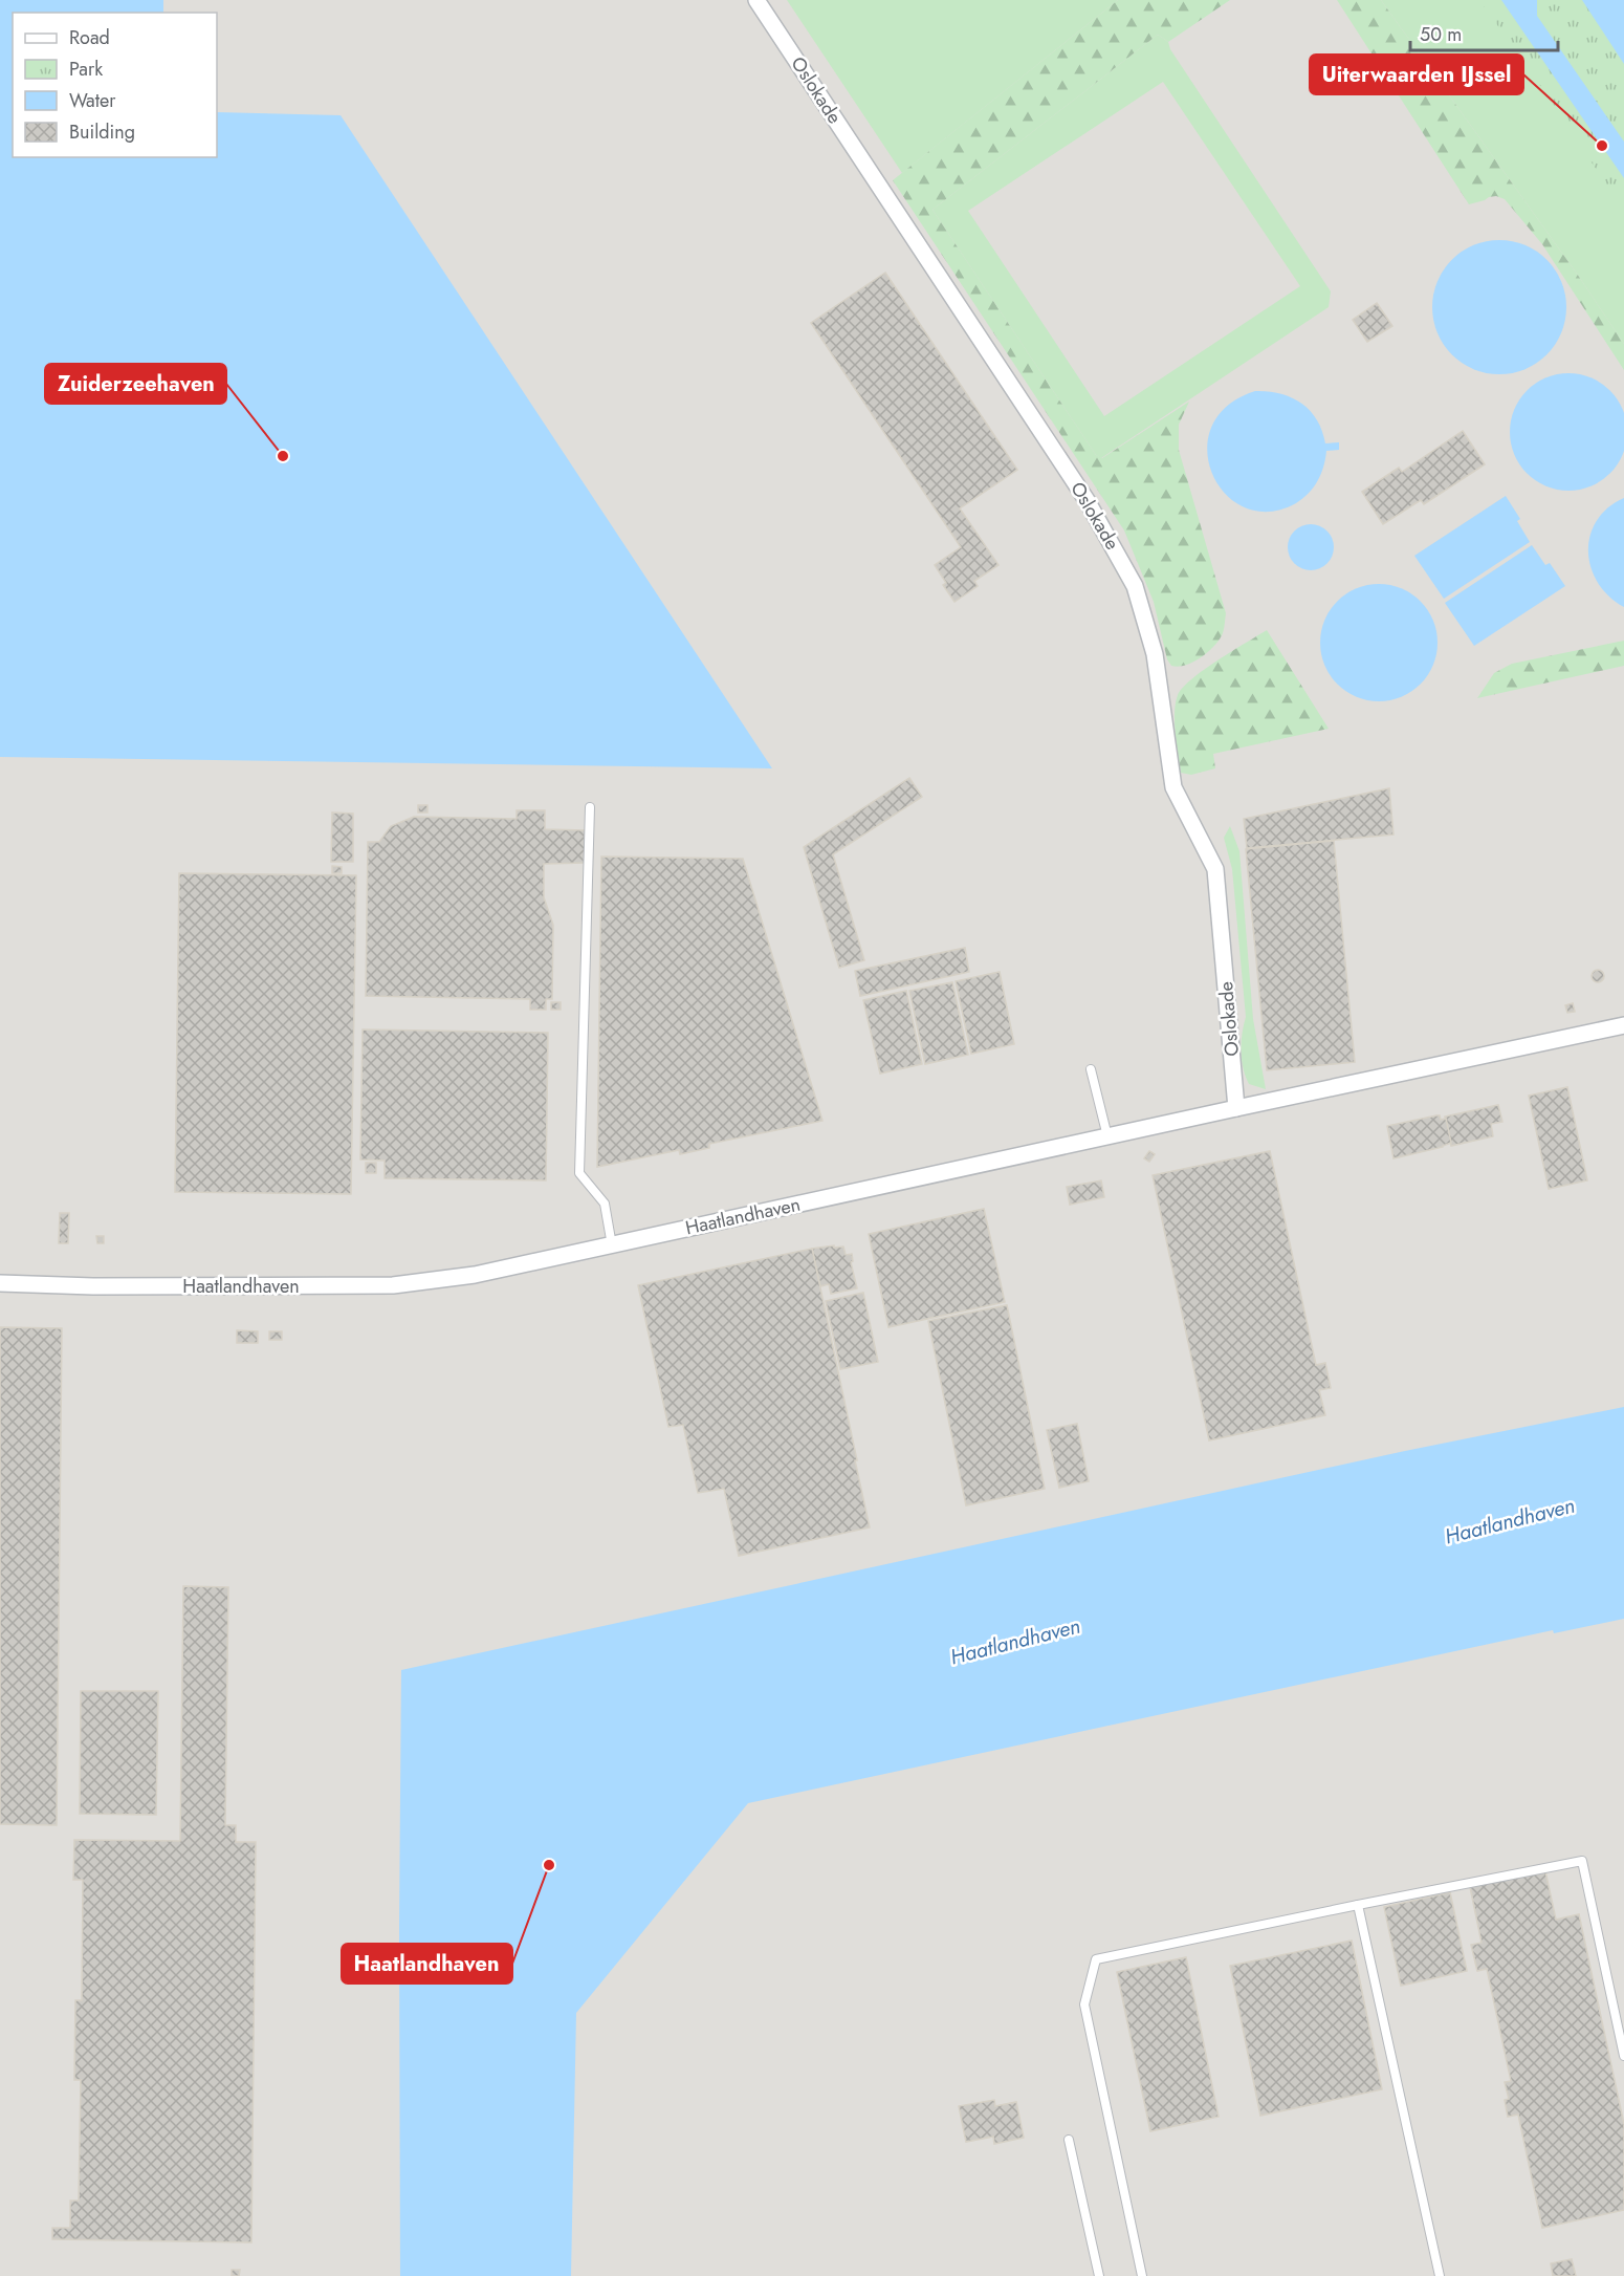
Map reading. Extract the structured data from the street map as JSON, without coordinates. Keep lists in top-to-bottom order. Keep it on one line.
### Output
{"streets":{"street":["Oslokade","Haatlandhaven"]},"crossings":[["Oslokade","Haatlandhaven"]],"water":["Haatlandhaven"],"places":["Uiterwaarden IJssel","Zuiderzeehaven","Haatlandhaven"],"legend":["Road","Park","Water","Building"],"scale_bar":"50 m"}
